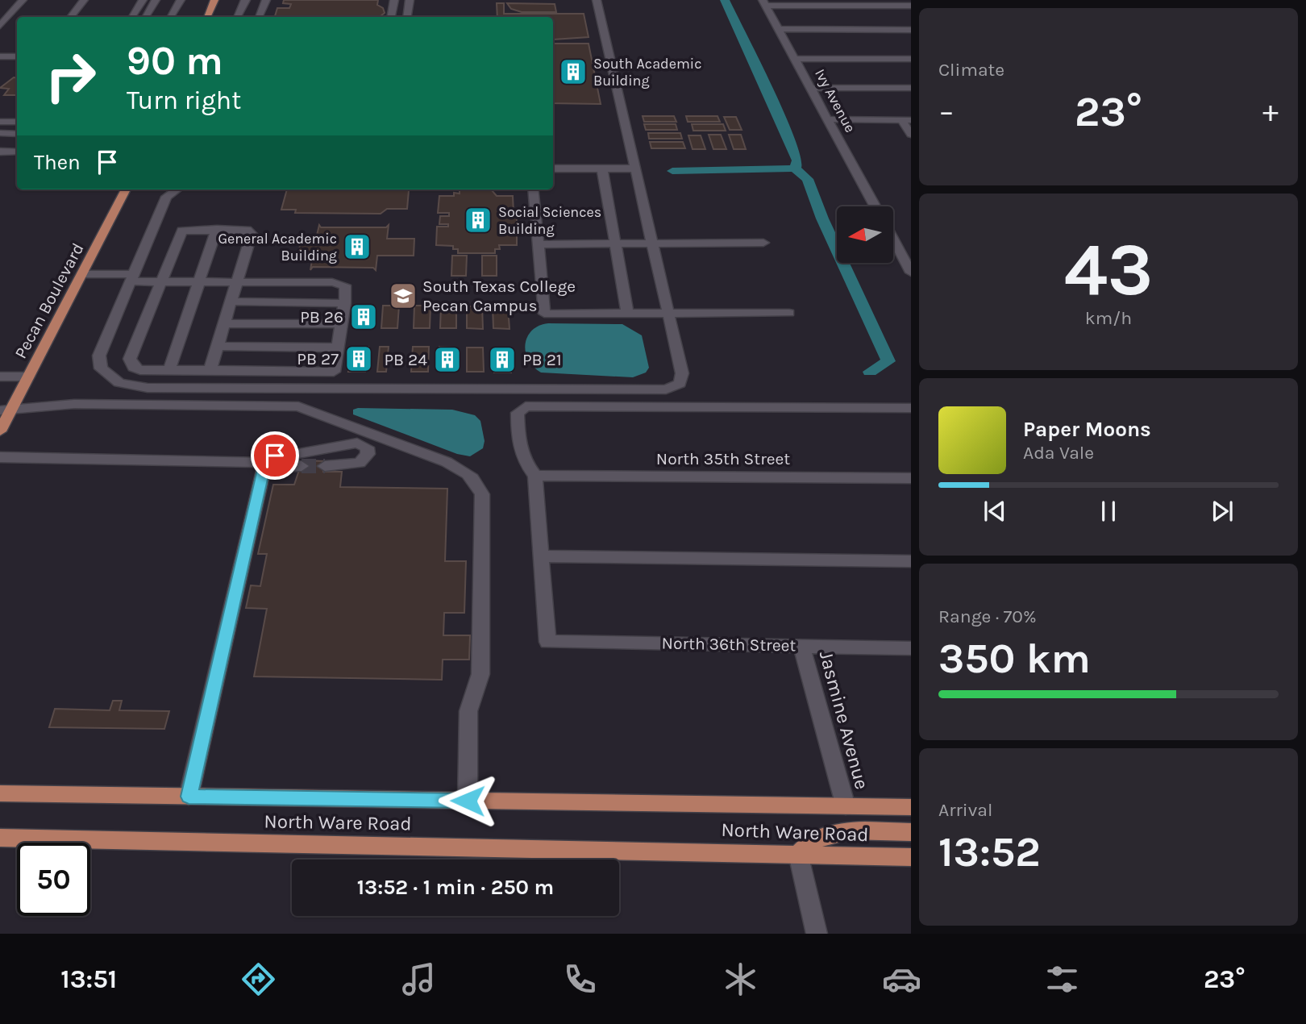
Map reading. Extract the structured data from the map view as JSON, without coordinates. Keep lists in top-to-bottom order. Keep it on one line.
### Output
{"streets":{"main road":["Pecan Boulevard","North Ware Road"],"street":["Ivy Avenue","North 35th Street","North 36th Street","Jasmine Avenue"]},"crossings":[["North 36th Street","Jasmine Avenue"],["Jasmine Avenue","North Ware Road"]],"places":{"building":["South Academic Building","Social Sciences Building","General Academic Building","PB 26","PB 27","PB 24","PB 21"],"school or university":["South Texas College Pecan Campus"]},"north":"left","page":{"tile":["Climate",["43","km/h"],["Range · 70%","350 km"],["Arrival","13:52"]],"turn":["90 m","Turn right"],"heat":["−","23°","+"],"then":"Then","song":["Paper Moons","Ada Vale"],"limit":"50","trip":"13:52 · 1 min · 250 m","tabs":["13:51","23°"]}}
